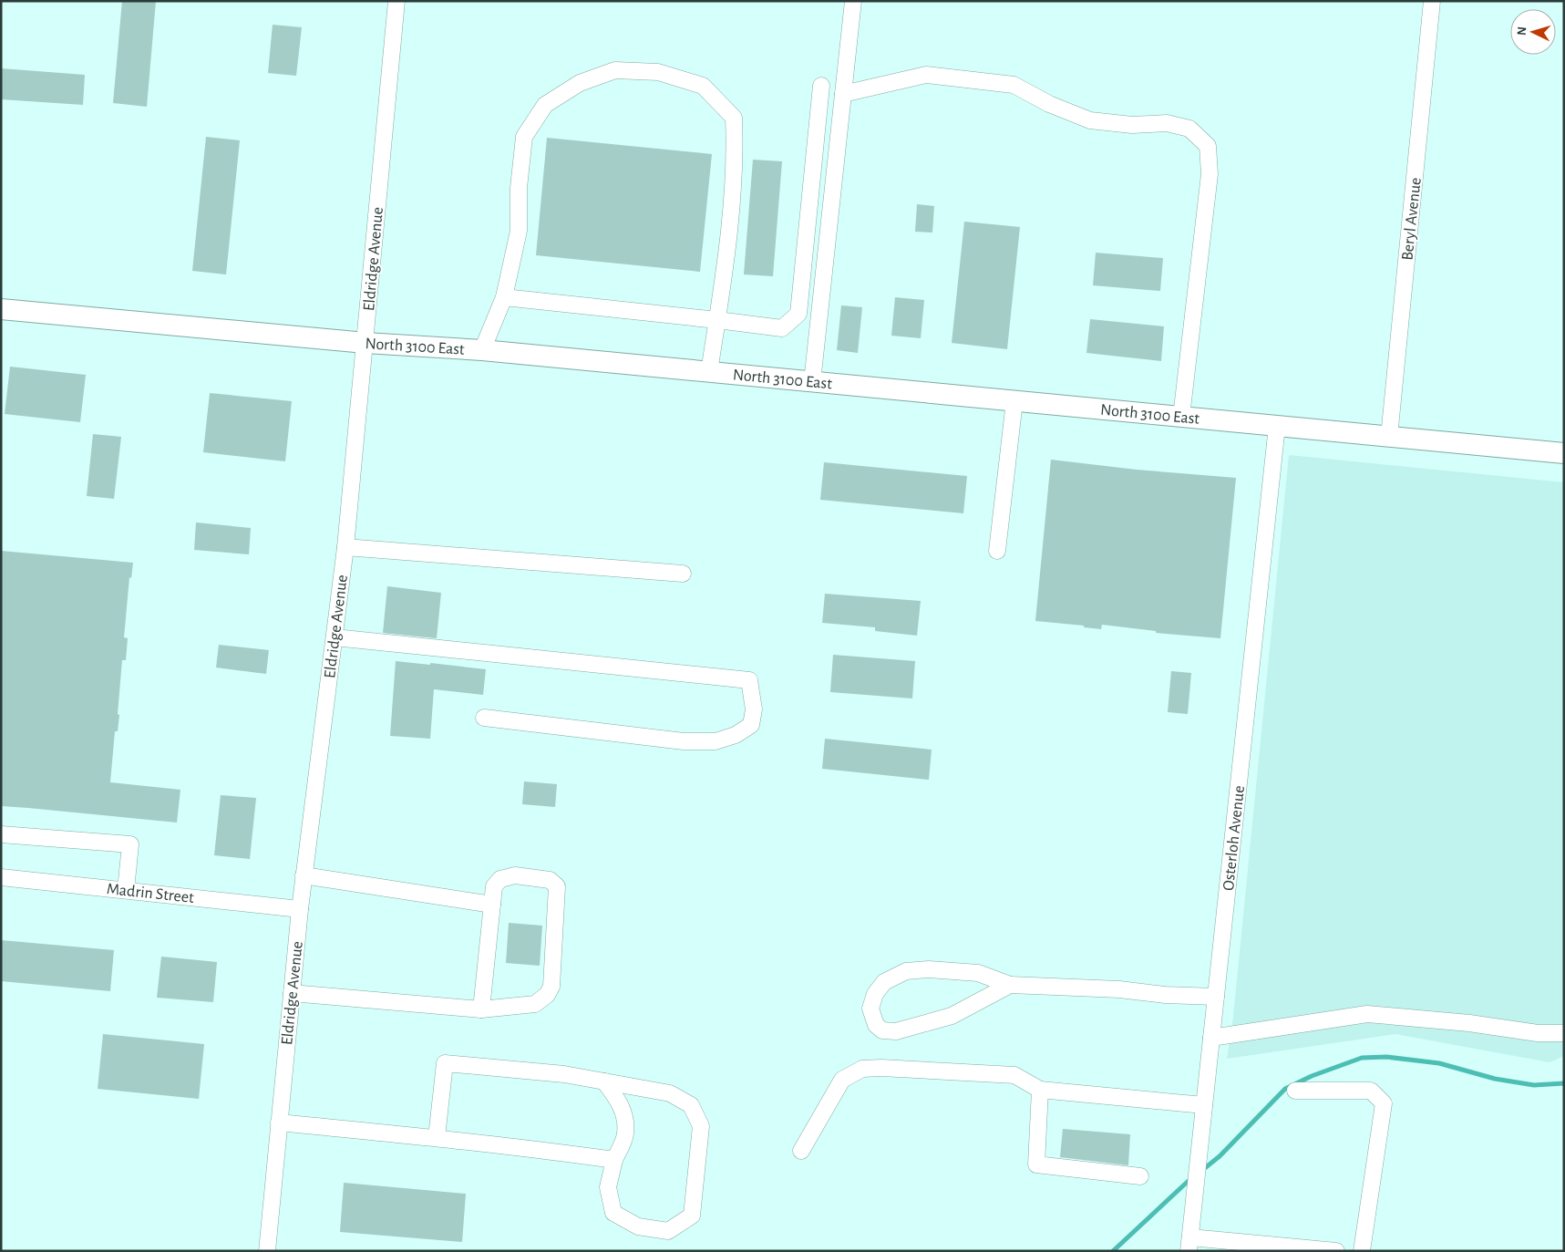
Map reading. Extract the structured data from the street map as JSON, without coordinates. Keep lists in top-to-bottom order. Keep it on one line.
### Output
{"streets":{"main road":["North 3100 East"],"street":["Beryl Avenue","Eldridge Avenue","Osterloh Avenue","Madrin Street"]},"crossings":[["Beryl Avenue","North 3100 East"],["Eldridge Avenue","North 3100 East"],["Eldridge Avenue","Madrin Street"],["North 3100 East","Osterloh Avenue"]],"north":"left"}
